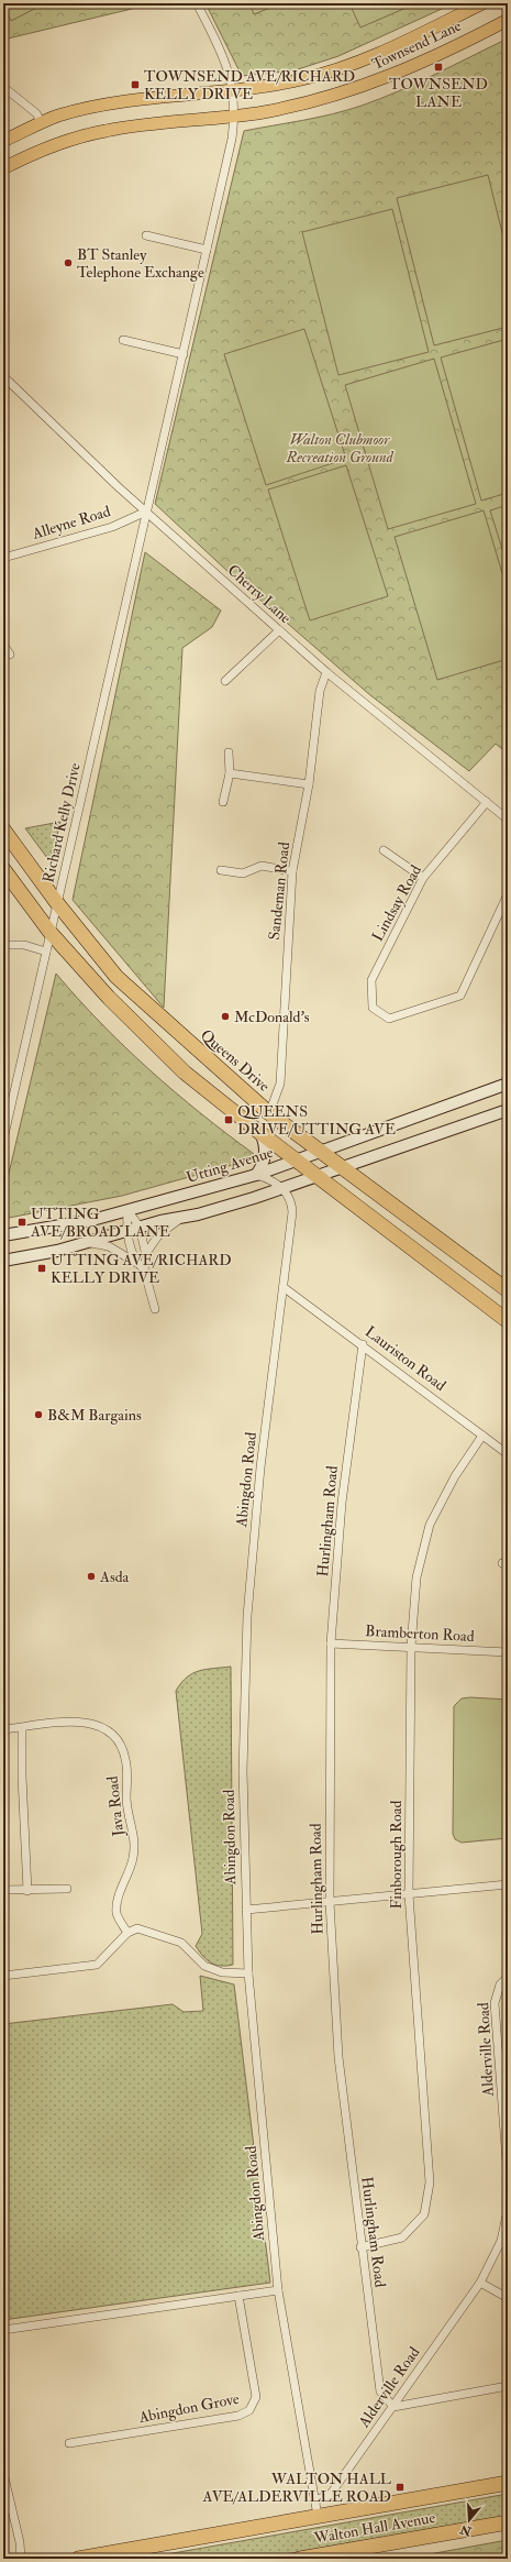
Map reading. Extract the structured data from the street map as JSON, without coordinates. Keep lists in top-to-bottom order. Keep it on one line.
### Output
{"streets":{"highway":["Queens Drive","Walton Hall Avenue"],"main road":["Townsend Lane"],"street":["Alleyne Road","Cherry Lane","Richard Kelly Drive","Sandeman Road","Lindsay Road","Utting Avenue","Lauriston Road","Abingdon Road","Hurlingham Road","Bramberton Road","Java Road","Finborough Road","Alderville Road","Abingdon Grove"]},"crossings":[["Townsend Lane","Richard Kelly Drive"],["Alleyne Road","Cherry Lane"],["Alleyne Road","Richard Kelly Drive"],["Cherry Lane","Richard Kelly Drive"],["Cherry Lane","Sandeman Road"],["Cherry Lane","Lindsay Road"],["Richard Kelly Drive","Queens Drive"],["Sandeman Road","Queens Drive"],["Queens Drive","Utting Avenue"],["Lauriston Road","Abingdon Road"],["Lauriston Road","Hurlingham Road"],["Lauriston Road","Finborough Road"],["Abingdon Road","Alderville Road"],["Abingdon Road","Walton Hall Avenue"],["Hurlingham Road","Bramberton Road"],["Hurlingham Road","Finborough Road"],["Hurlingham Road","Alderville Road"],["Bramberton Road","Finborough Road"]],"parks":["Walton Clubmoor Recreation Ground"],"places":{"transit":["TOWNSEND LANE","TOWNSEND AVE/RICHARD KELLY DRIVE","QUEENS DRIVE/UTTING AVE","UTTING AVE/BROAD LANE","UTTING AVE/RICHARD KELLY DRIVE","WALTON HALL AVE/ALDERVILLE ROAD"],"other":["BT Stanley Telephone Exchange","McDonald's","B&M Bargains","Asda"]},"north":"bottom"}
